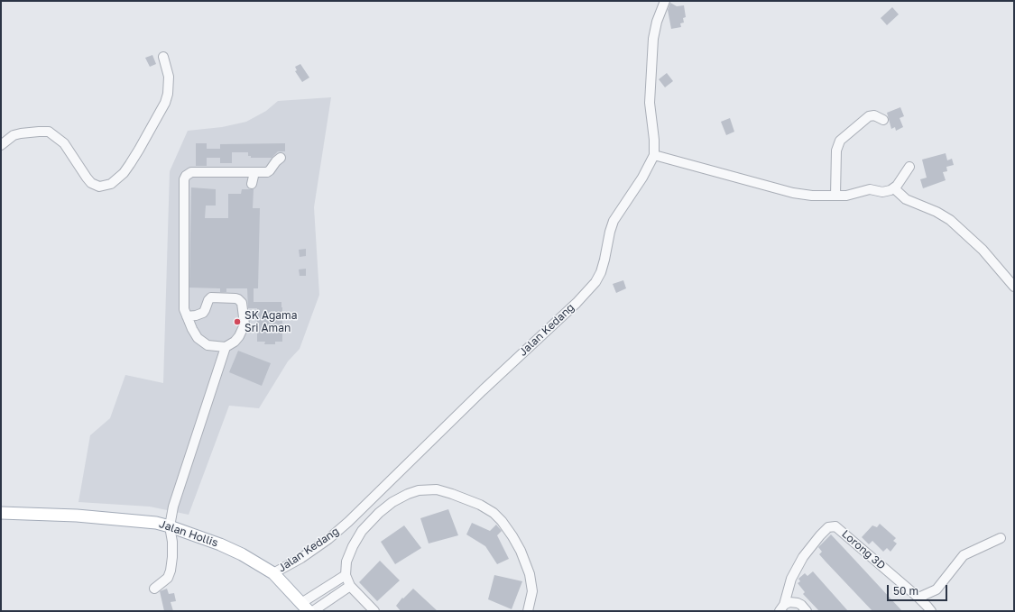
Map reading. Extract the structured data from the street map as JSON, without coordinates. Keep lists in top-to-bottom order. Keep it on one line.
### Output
{"streets":{"main road":["Jalan Hollis"],"street":["Jalan Kedang","Lorong 3D"]},"crossings":[["Jalan Kedang","Jalan Hollis"]],"places":["SK Agama Sri Aman"],"scale_bar":"50 m"}
